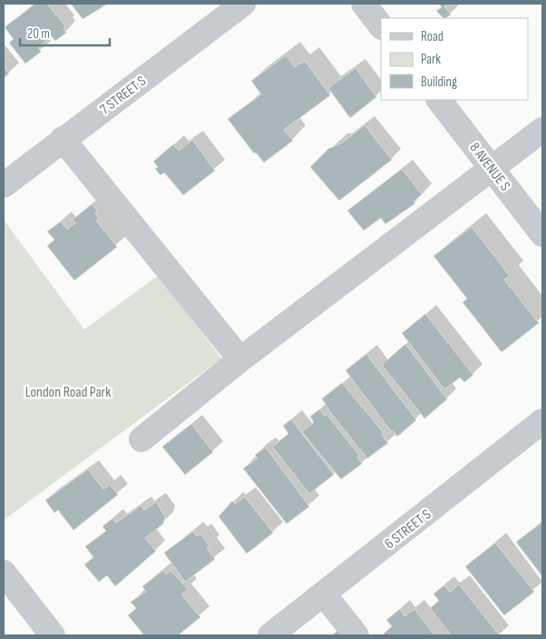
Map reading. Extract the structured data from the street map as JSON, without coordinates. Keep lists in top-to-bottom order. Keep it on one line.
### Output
{"streets":{"street":["7 STREET S","8 AVENUE S","6 STREET S"]},"parks":["London Road Park"],"legend":["Road","Park","Building"],"scale_bar":"20 m"}
